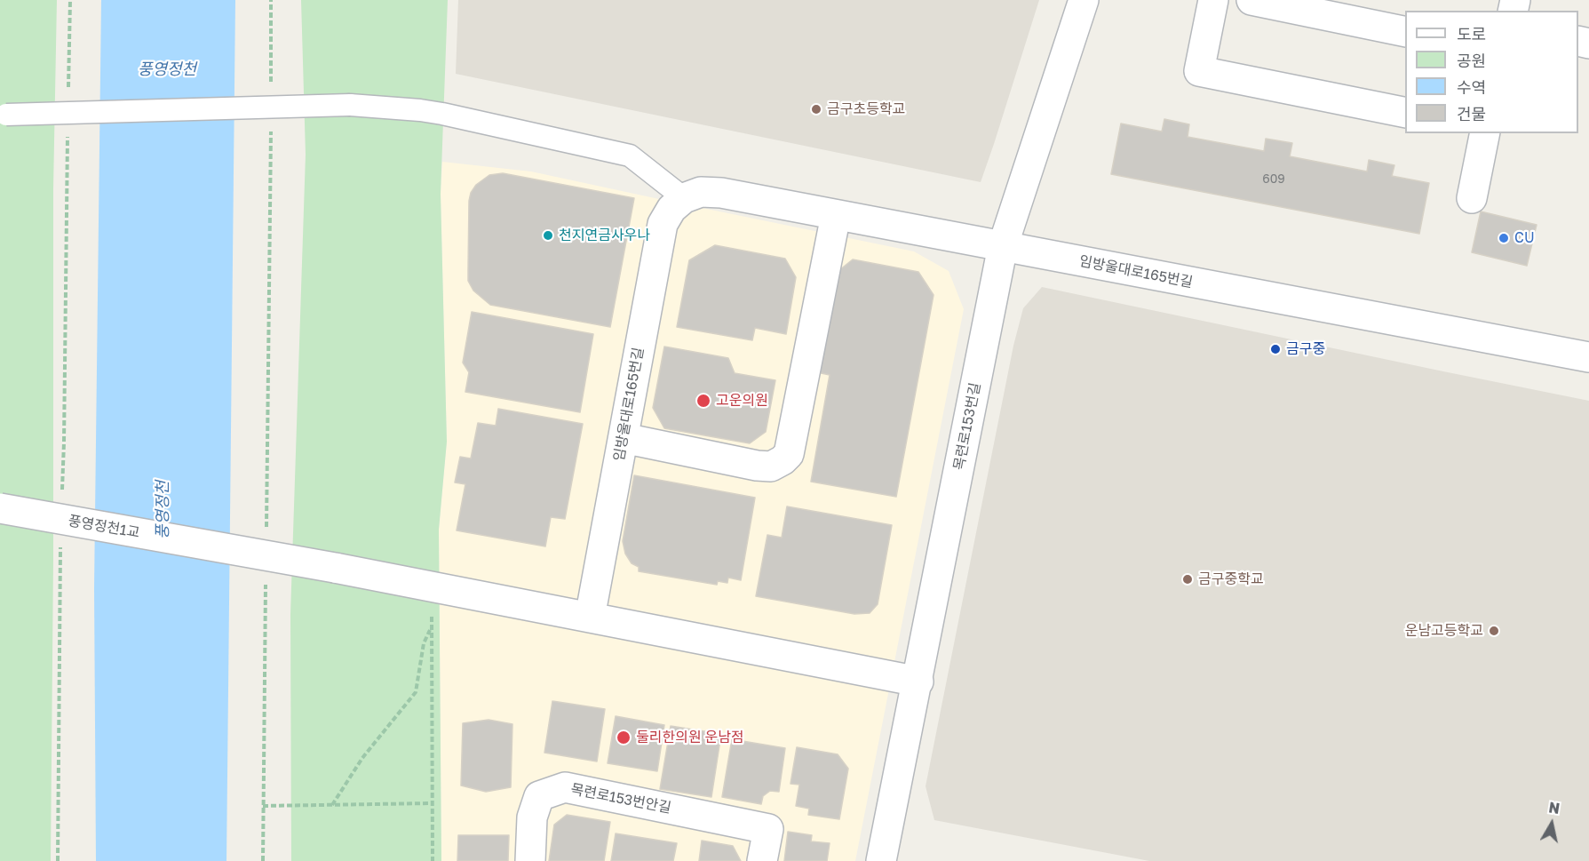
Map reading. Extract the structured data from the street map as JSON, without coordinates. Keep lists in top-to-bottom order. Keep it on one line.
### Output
{"streets":{"street":["임방울대로165번길","목련로153번길","풍영정천1교","목련로153번안길"]},"crossings":[["임방울대로165번길","목련로153번길"],["임방울대로165번길","풍영정천1교"],["목련로153번길","풍영정천1교"]],"water":["풍영정천"],"places":["금구초등학교","천지연금사우나","CU","금구중","고운의원","금구중학교","운남고등학교","둘리한의원 운남점"],"house_numbers":["609"],"legend":["도로","공원","수역","건물"],"north":"top"}
